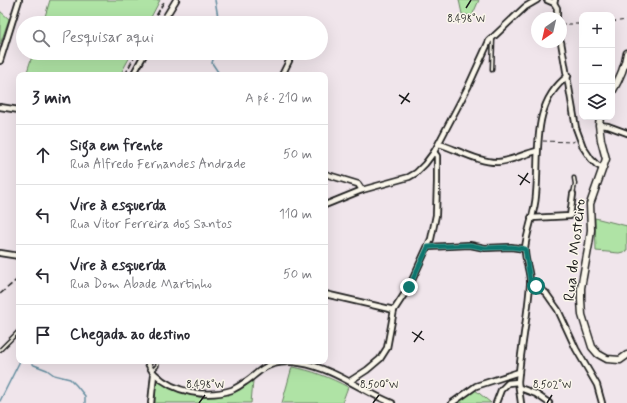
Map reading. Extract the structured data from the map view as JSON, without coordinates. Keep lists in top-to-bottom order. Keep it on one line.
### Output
{"streets":{"main road":["Rua do Mosteiro"]},"north":"bottom left","page":{"map_buttons":["+","−"],"search":"Pesquisar aqui","heading":["3 min","A pé · 210 m"],"list":[["Siga em frente","Rua Alfredo Fernandes Andrade","50 m"],["Vire à esquerda","Rua Vitor Ferreira dos Santos","110 m"],["Vire à esquerda","Rua Dom Abade Martinho","50 m"],"Chegada ao destino"]},"coordinates":["8.498°W","8.500°W","8.502°W"]}
